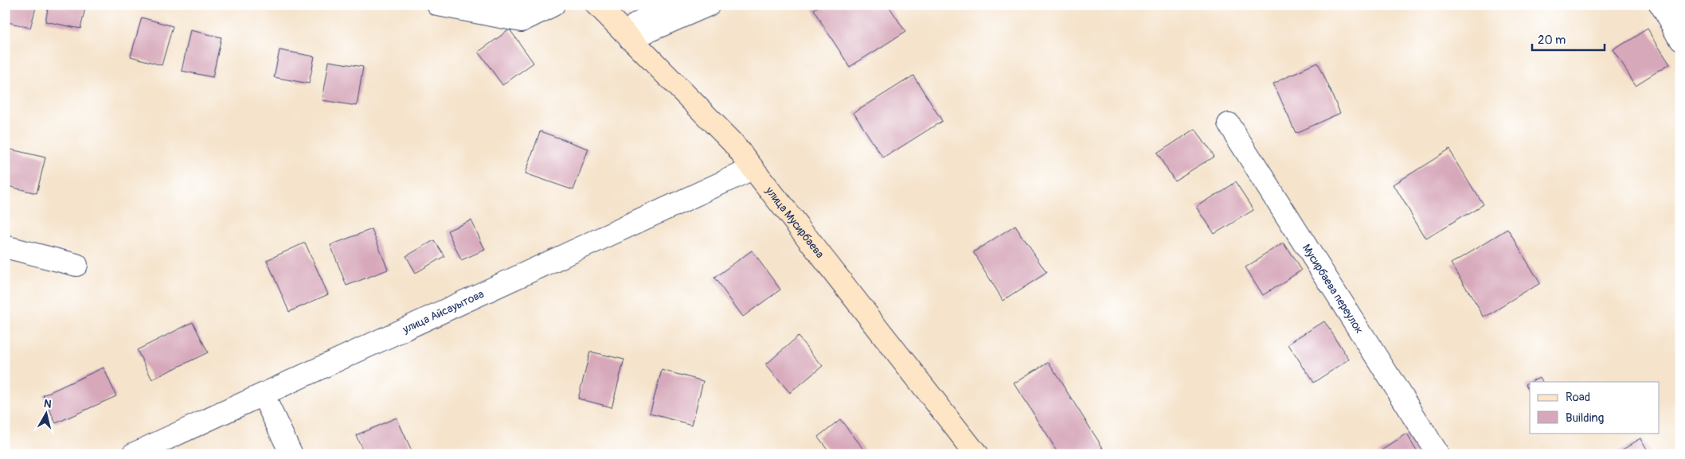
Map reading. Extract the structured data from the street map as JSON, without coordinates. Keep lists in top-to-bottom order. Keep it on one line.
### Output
{"streets":{"street":["улица Мусирбаева","Мусирбаева переулок","улица Айсауытова"]},"crossings":[["улица Мусирбаева","улица Айсауытова"]],"legend":["Road","Building"],"scale_bar":"20 m","north":"top"}
